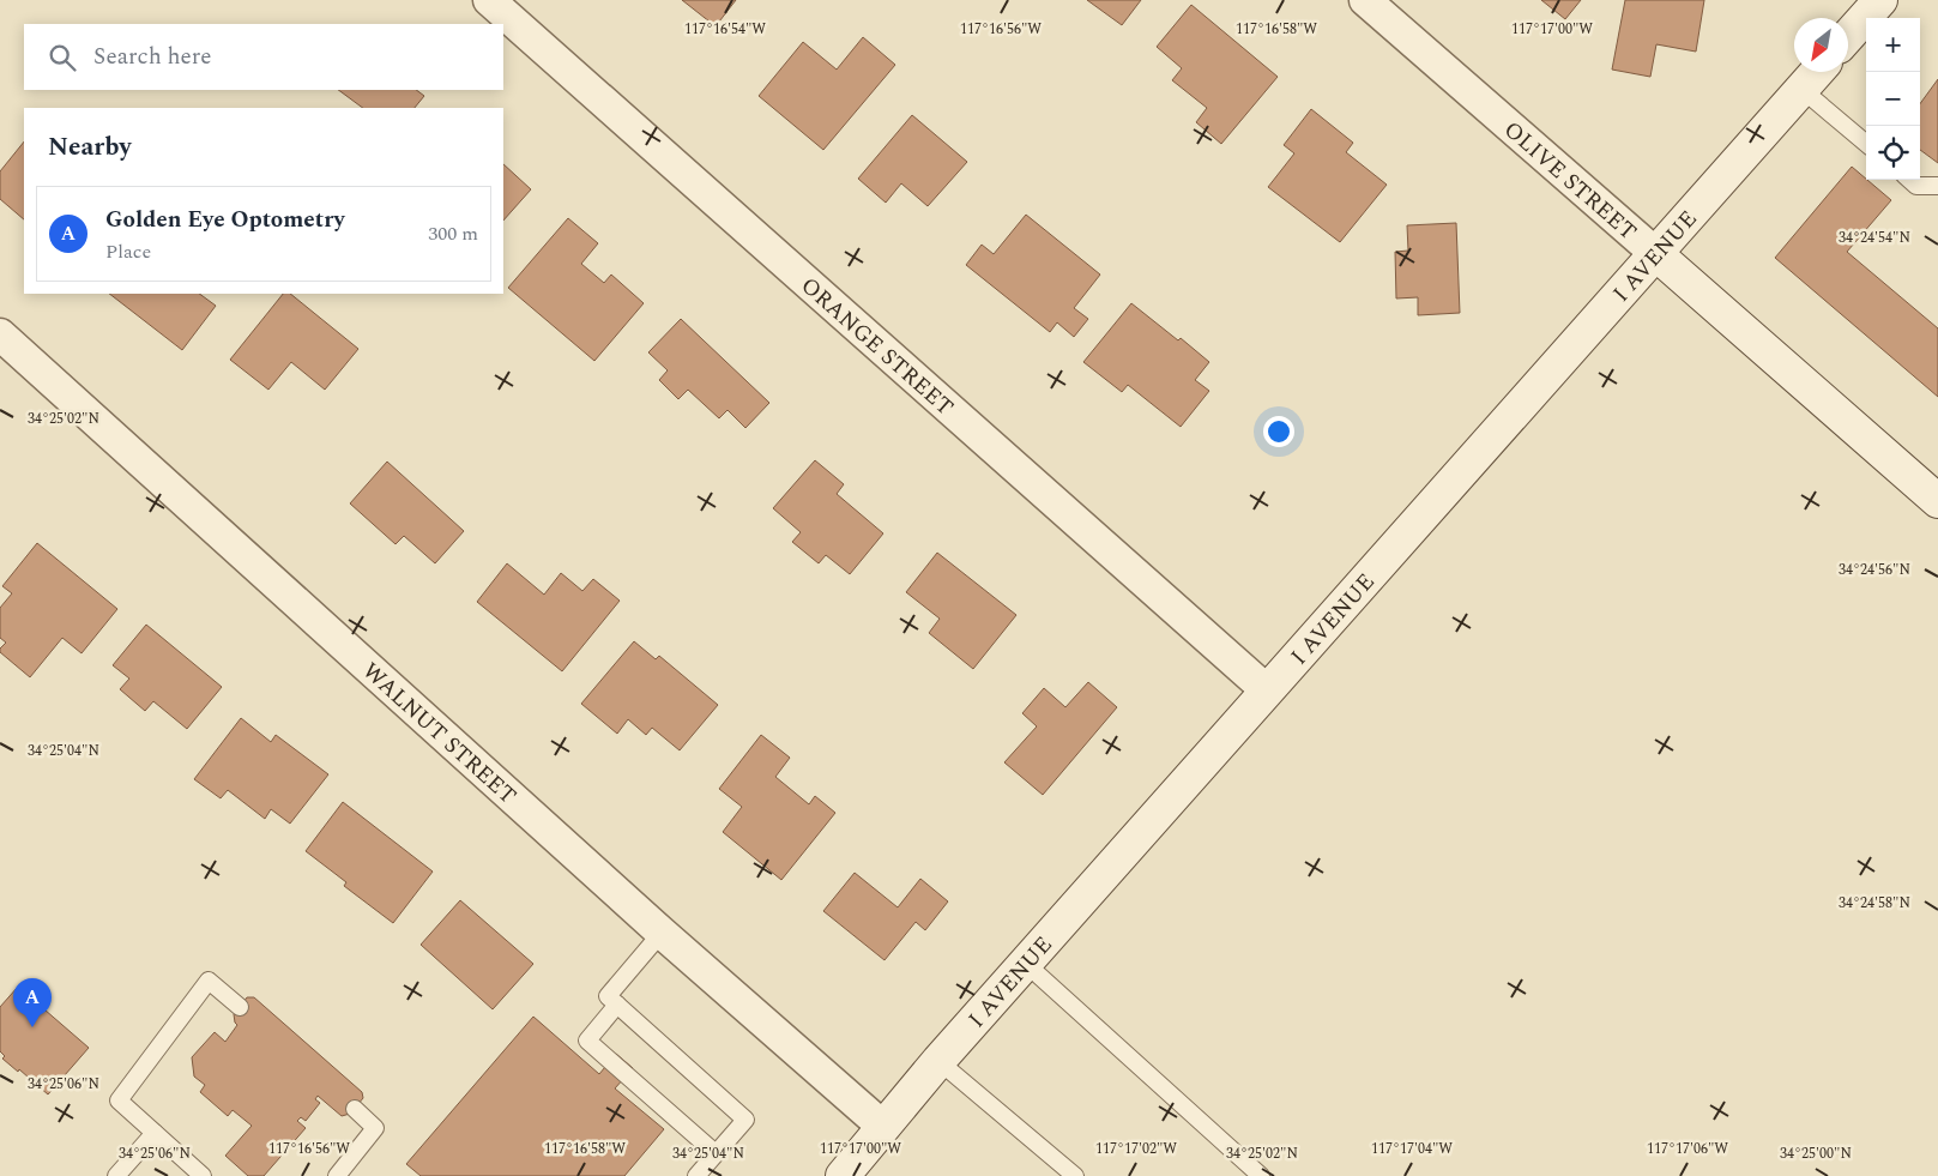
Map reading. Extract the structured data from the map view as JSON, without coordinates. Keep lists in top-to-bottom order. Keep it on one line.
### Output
{"streets":{"main road":["OLIVE STREET","I AVENUE"],"street":["ORANGE STREET","WALNUT STREET"]},"crossings":[["OLIVE STREET","I AVENUE"],["I AVENUE","ORANGE STREET"],["I AVENUE","WALNUT STREET"]],"north":"bottom left","page":{"map_buttons":["+","−"],"search":"Search here","heading":"Nearby","list":[{"mark":"A","name":"Golden Eye Optometry","note":"Place","value":"300 m"}],"pins":"A"},"coordinates":["117°16'54\"W","117°16'56\"W","117°17'00\"W","117°16'58\"W","34°24'54\"N","34°25'02\"N","34°24'56\"N","34°25'04\"N","34°24'58\"N","34°25'06\"N","117°17'02\"W","117°17'04\"W","117°17'06\"W","34°25'00\"N"]}
